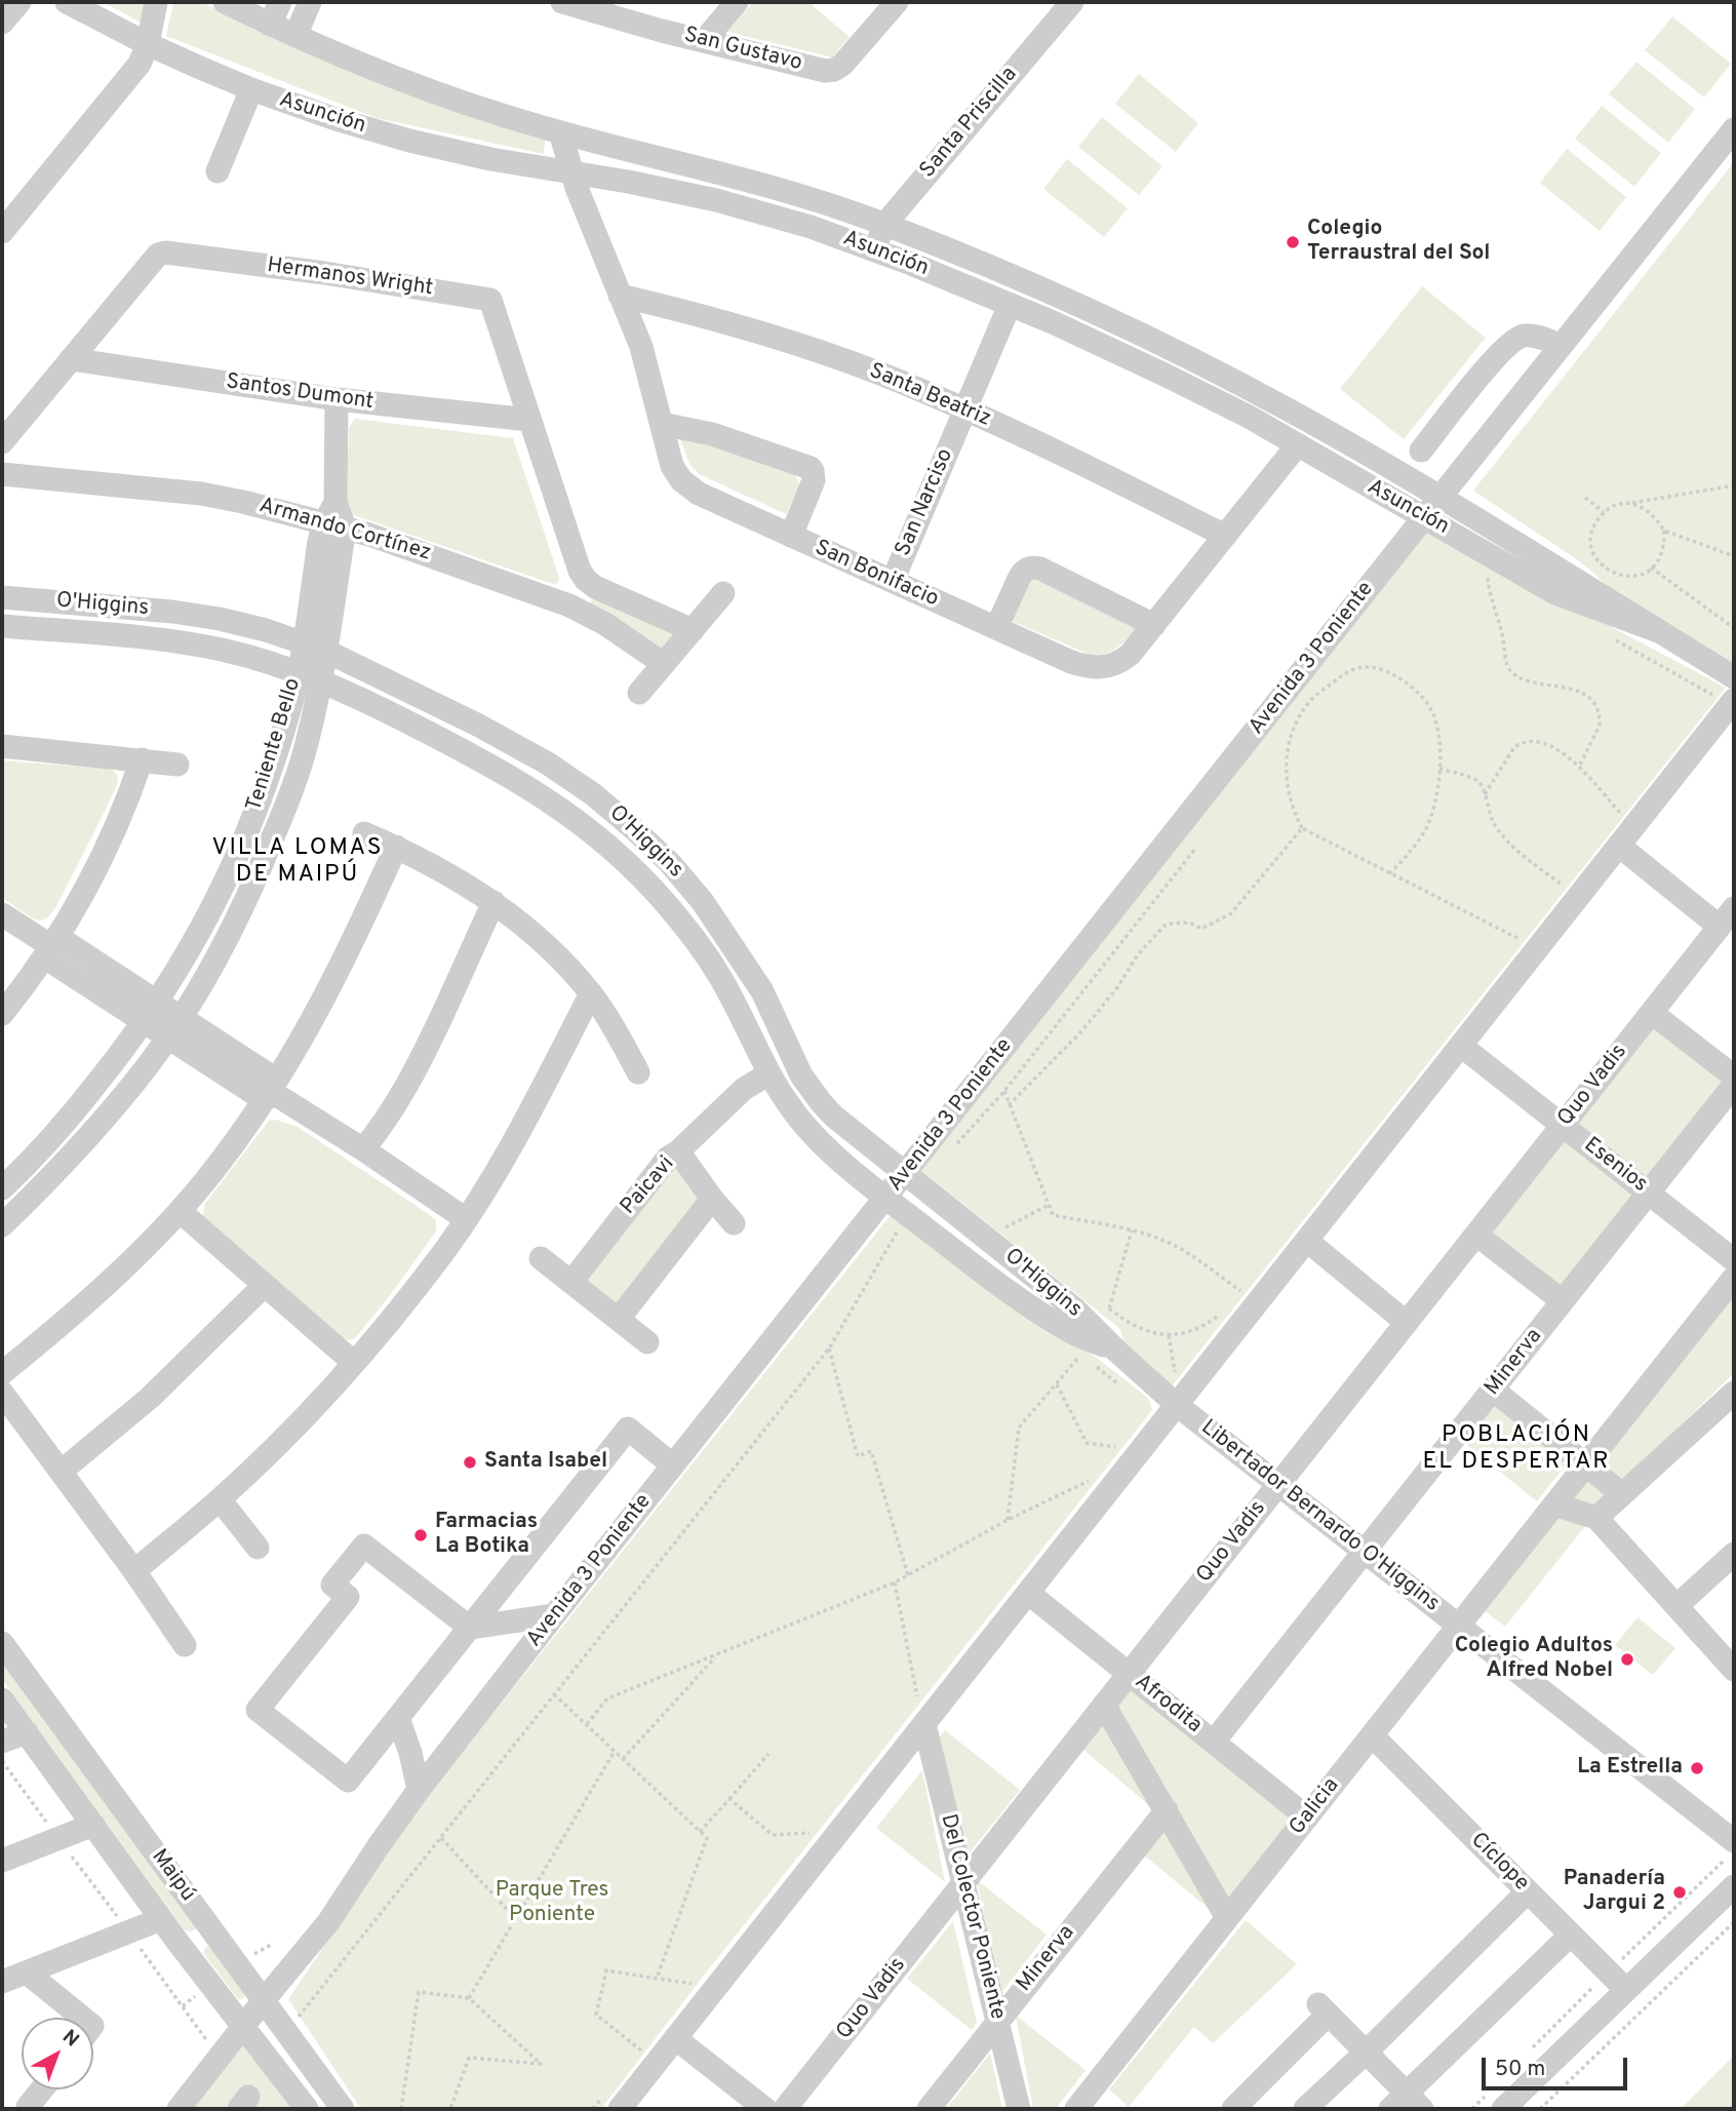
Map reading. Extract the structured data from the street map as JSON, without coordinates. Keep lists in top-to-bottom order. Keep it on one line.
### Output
{"streets":{"street":["San Gustavo","Asunción","Santa Priscilla","Hermanos Wright","Santos Dumont","Santa Beatriz","San Narciso","Armando Cortínez","San Bonifacio","O'Higgins","Avenida 3 Poniente","Teniente Bello","Quo Vadis","Esenios","Paicavi","Minerva","Libertador Bernardo O'Higgins","Afrodita","Galicia","Cíclope","Maipú","Del Colector Poniente"]},"crossings":[["Asunción","Santa Priscilla"],["Asunción","San Narciso"],["Asunción","San Bonifacio"],["Asunción","Avenida 3 Poniente"],["Hermanos Wright","Santos Dumont"],["Santos Dumont","Teniente Bello"],["Santa Beatriz","San Narciso"],["Santa Beatriz","San Bonifacio"],["San Narciso","San Bonifacio"],["Armando Cortínez","Teniente Bello"],["O'Higgins","Avenida 3 Poniente"],["O'Higgins","Teniente Bello"],["O'Higgins","Paicavi"],["O'Higgins","Libertador Bernardo O'Higgins"],["Avenida 3 Poniente","Maipú"],["Quo Vadis","Esenios"],["Quo Vadis","Libertador Bernardo O'Higgins"],["Quo Vadis","Afrodita"],["Quo Vadis","Del Colector Poniente"],["Esenios","Minerva"],["Minerva","Libertador Bernardo O'Higgins"],["Minerva","Afrodita"],["Minerva","Del Colector Poniente"],["Libertador Bernardo O'Higgins","Galicia"],["Afrodita","Galicia"],["Galicia","Cíclope"]],"districts":["VILLA LOMAS DE MAIPÚ","POBLACIÓN EL DESPERTAR"],"parks":["Parque Tres Poniente"],"places":["Colegio Terraustral del Sol","Santa Isabel","Farmacias La Botika","Colegio Adultos Alfred Nobel","La Estrella","Panadería Jargui 2"],"scale_bar":"50 m","north":"top right"}
